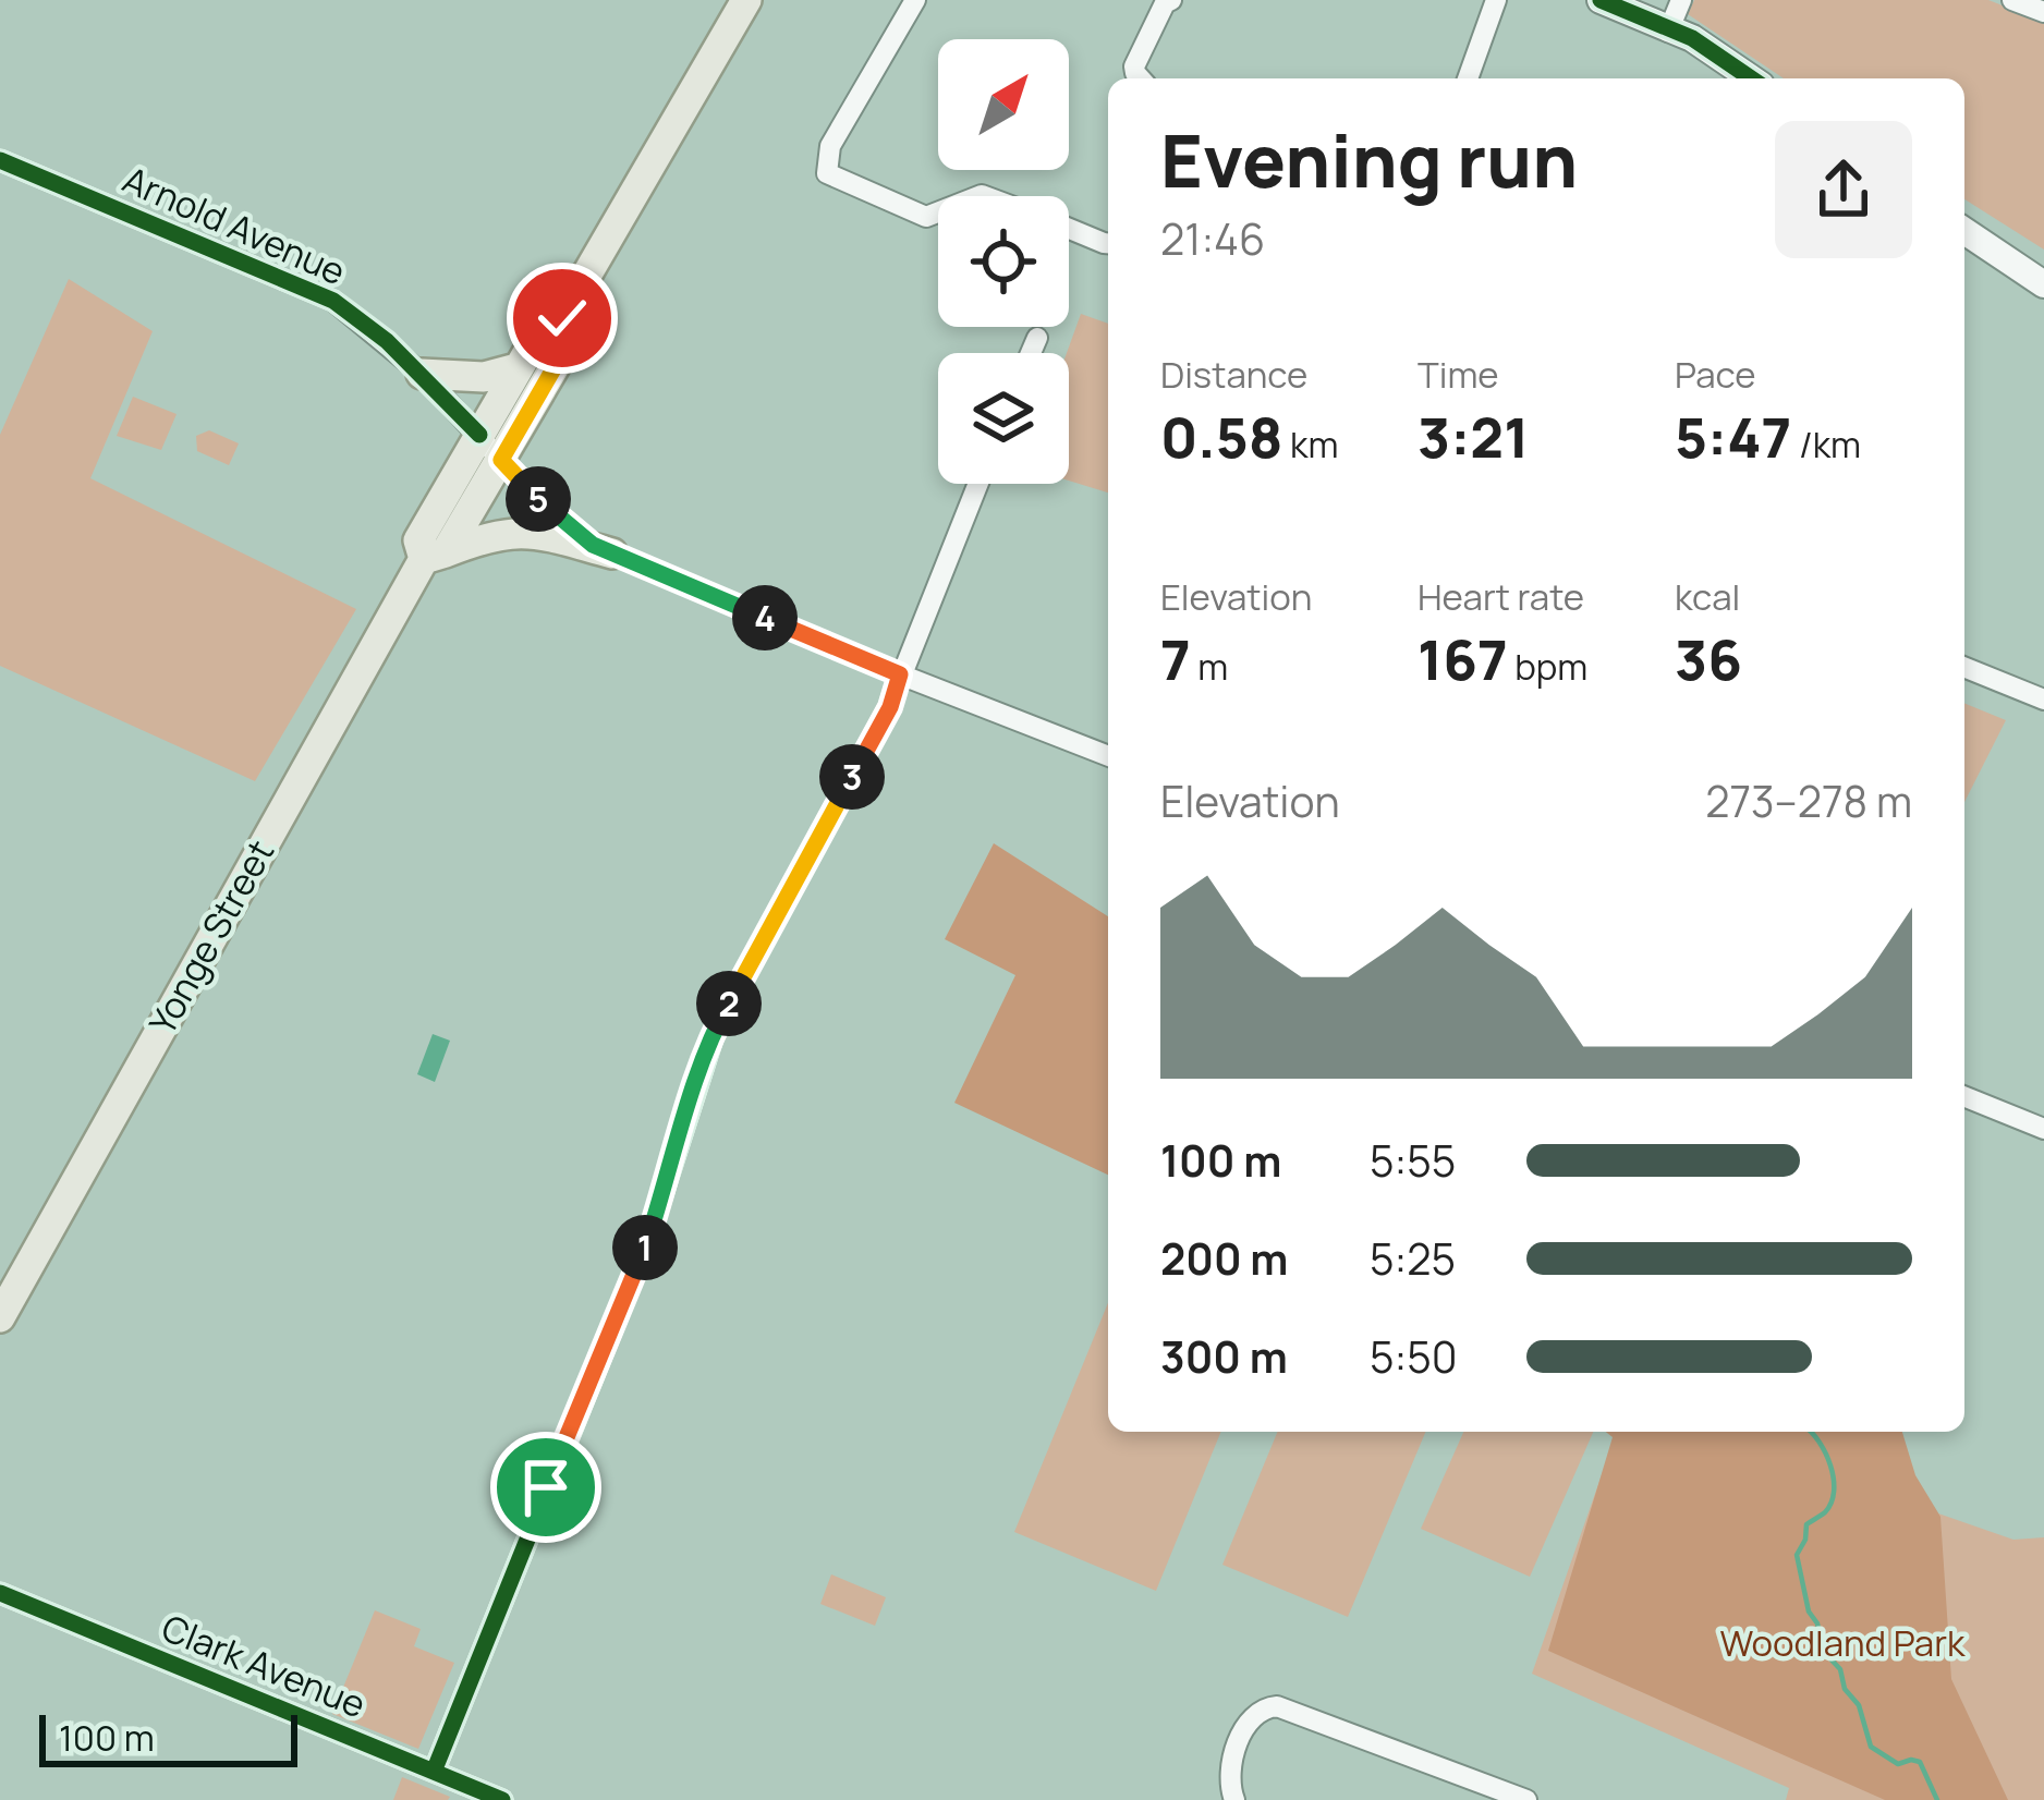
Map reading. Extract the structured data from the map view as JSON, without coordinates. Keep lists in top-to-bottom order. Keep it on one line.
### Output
{"streets":{"main road":["Yonge Street"],"street":["Arnold Avenue","Clark Avenue"]},"crossings":[["Arnold Avenue","Yonge Street"]],"parks":["Woodland Park"],"scale_bar":"100 m","north":"top right","page":{"heading":["Evening run","21:46"],"stats":[["Distance","0.58 km"],["Time","3:21"],["Pace","5:47 /km"],["Elevation","7 m"],["Heart rate","167 bpm"],["kcal","36"]],"pins":["5","4","3","2","1"],"chart":["Elevation","273–278 m"],"list":[{"name":"100 m","note":"5:55"},{"name":"200 m","note":"5:25"},{"name":"300 m","note":"5:50"}],"scale":"100 m"}}
